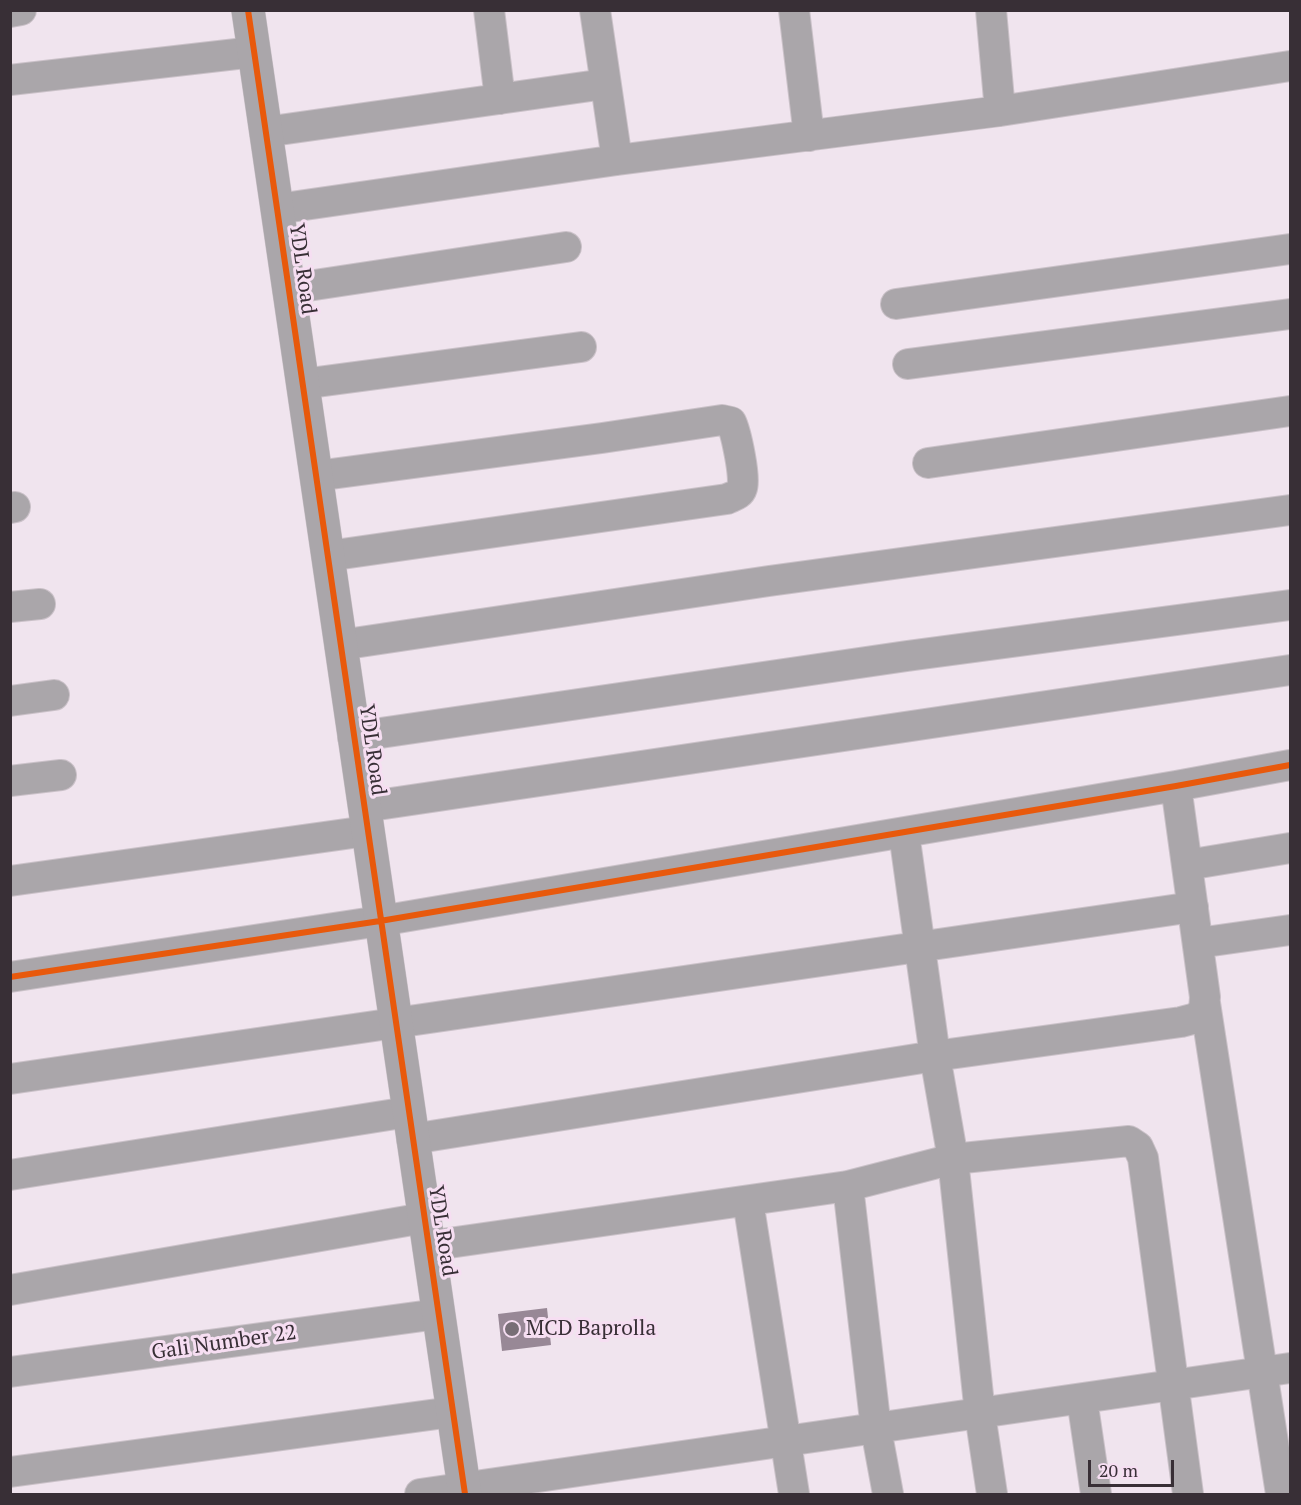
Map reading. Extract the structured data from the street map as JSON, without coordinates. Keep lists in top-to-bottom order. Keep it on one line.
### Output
{"streets":{"street":["YDL Road","Gali Number 22"]},"crossings":[["YDL Road","Gali Number 22"]],"places":["MCD Baprolla"],"scale_bar":"20 m"}
